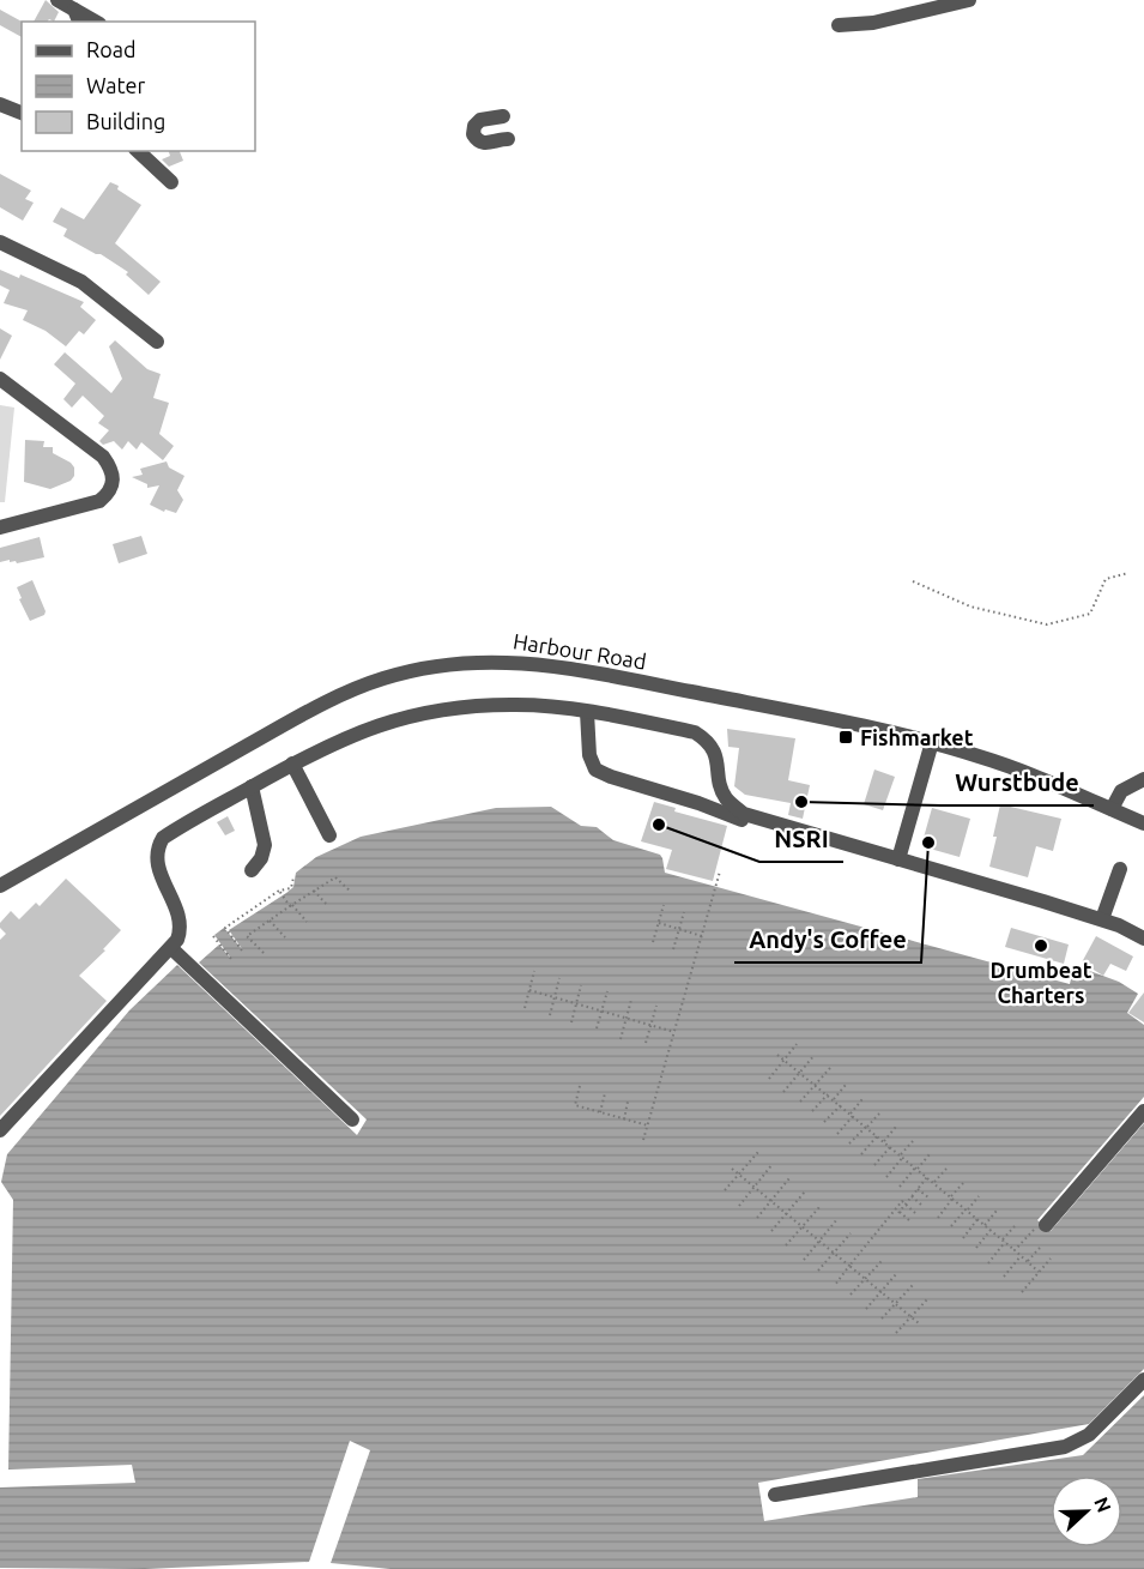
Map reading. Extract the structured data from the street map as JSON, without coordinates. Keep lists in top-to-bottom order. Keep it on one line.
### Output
{"streets":{"street":["Harbour Road"]},"places":{"transit":["Fishmarket"],"other":["Wurstbude","NSRI","Andy's Coffee","Drumbeat Charters"]},"legend":["Road","Water","Building"],"north":"right"}
